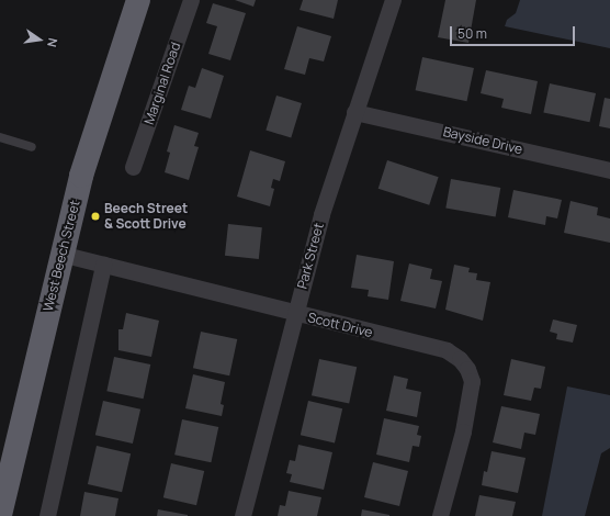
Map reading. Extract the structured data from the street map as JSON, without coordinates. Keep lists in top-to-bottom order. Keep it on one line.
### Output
{"streets":{"highway":["West Beech Street"],"street":["Marginal Road","Bayside Drive","Park Street","Scott Drive"]},"crossings":[["Bayside Drive","Park Street"],["West Beech Street","Scott Drive"],["Park Street","Scott Drive"]],"places":["Beech Street & Scott Drive"],"scale_bar":"50 m","north":"right"}
